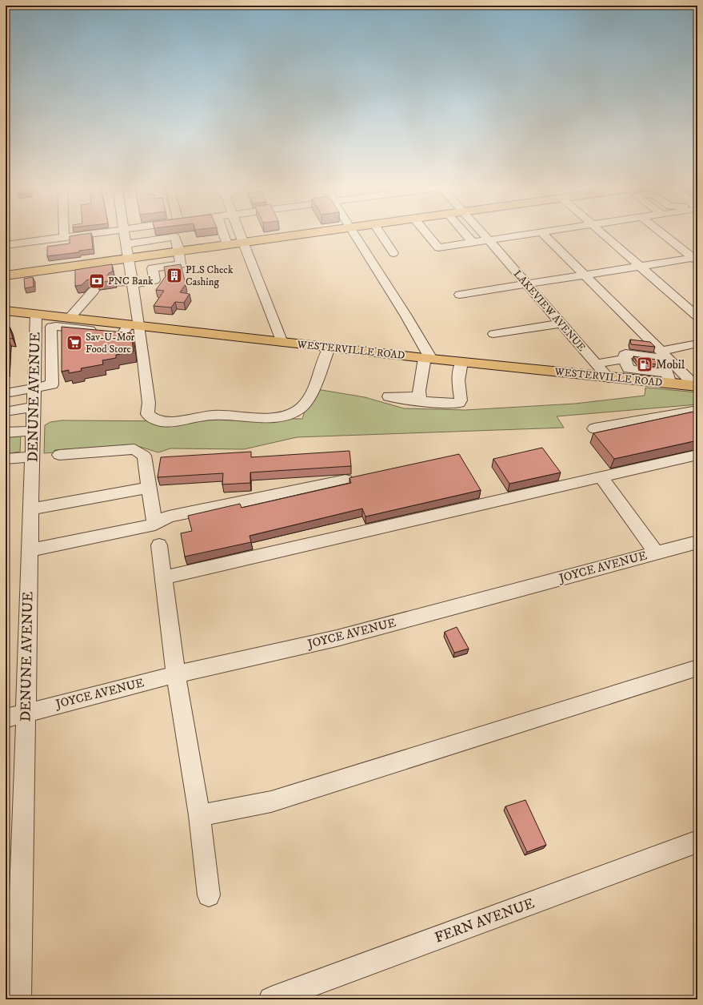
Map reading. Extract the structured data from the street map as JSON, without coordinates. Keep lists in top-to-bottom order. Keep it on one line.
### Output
{"streets":{"main road":["WESTERVILLE ROAD"],"street":["LAKEVIEW AVENUE","DENUNE AVENUE","JOYCE AVENUE","FERN AVENUE"]},"crossings":[["LAKEVIEW AVENUE","WESTERVILLE ROAD"],["WESTERVILLE ROAD","DENUNE AVENUE"],["DENUNE AVENUE","JOYCE AVENUE"]],"places":{"building":["PLS Check Cashing"],"bank":["PNC Bank"],"supermarket":["Sav-U-Mor Food Store"],"fuel station":["Mobil"]}}
